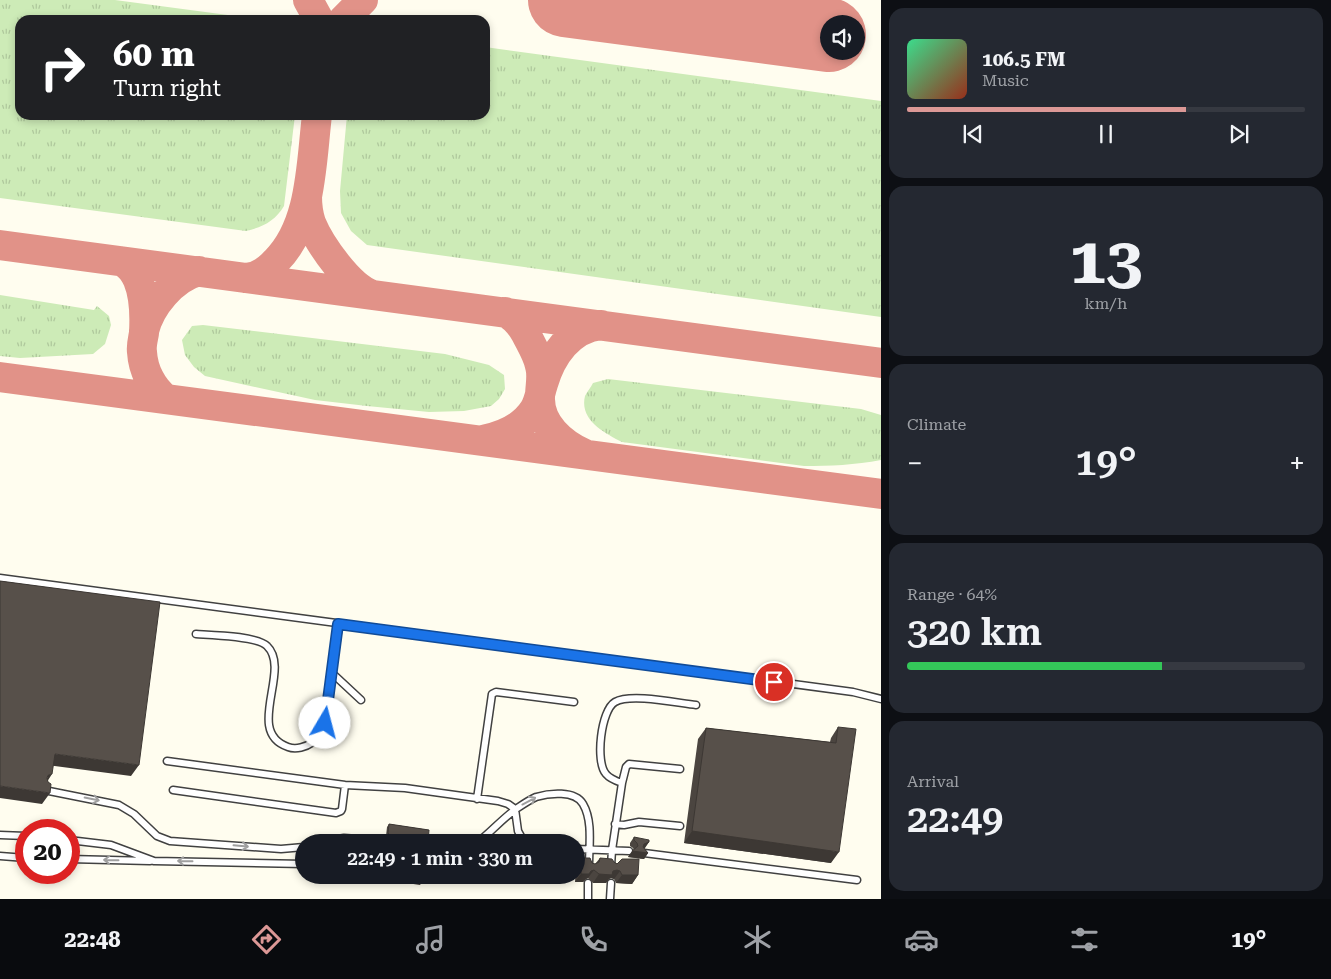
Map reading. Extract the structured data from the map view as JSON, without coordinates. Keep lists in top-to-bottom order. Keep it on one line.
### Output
{"page":{"turn":["60 m","Turn right"],"song":["106.5 FM","Music"],"tile":[["13","km/h"],"Climate",["Range · 64%","320 km"],["Arrival","22:49"]],"heat":["−","19°","+"],"limit":"20","trip":"22:49 · 1 min · 330 m","tabs":["22:48","19°"]}}
